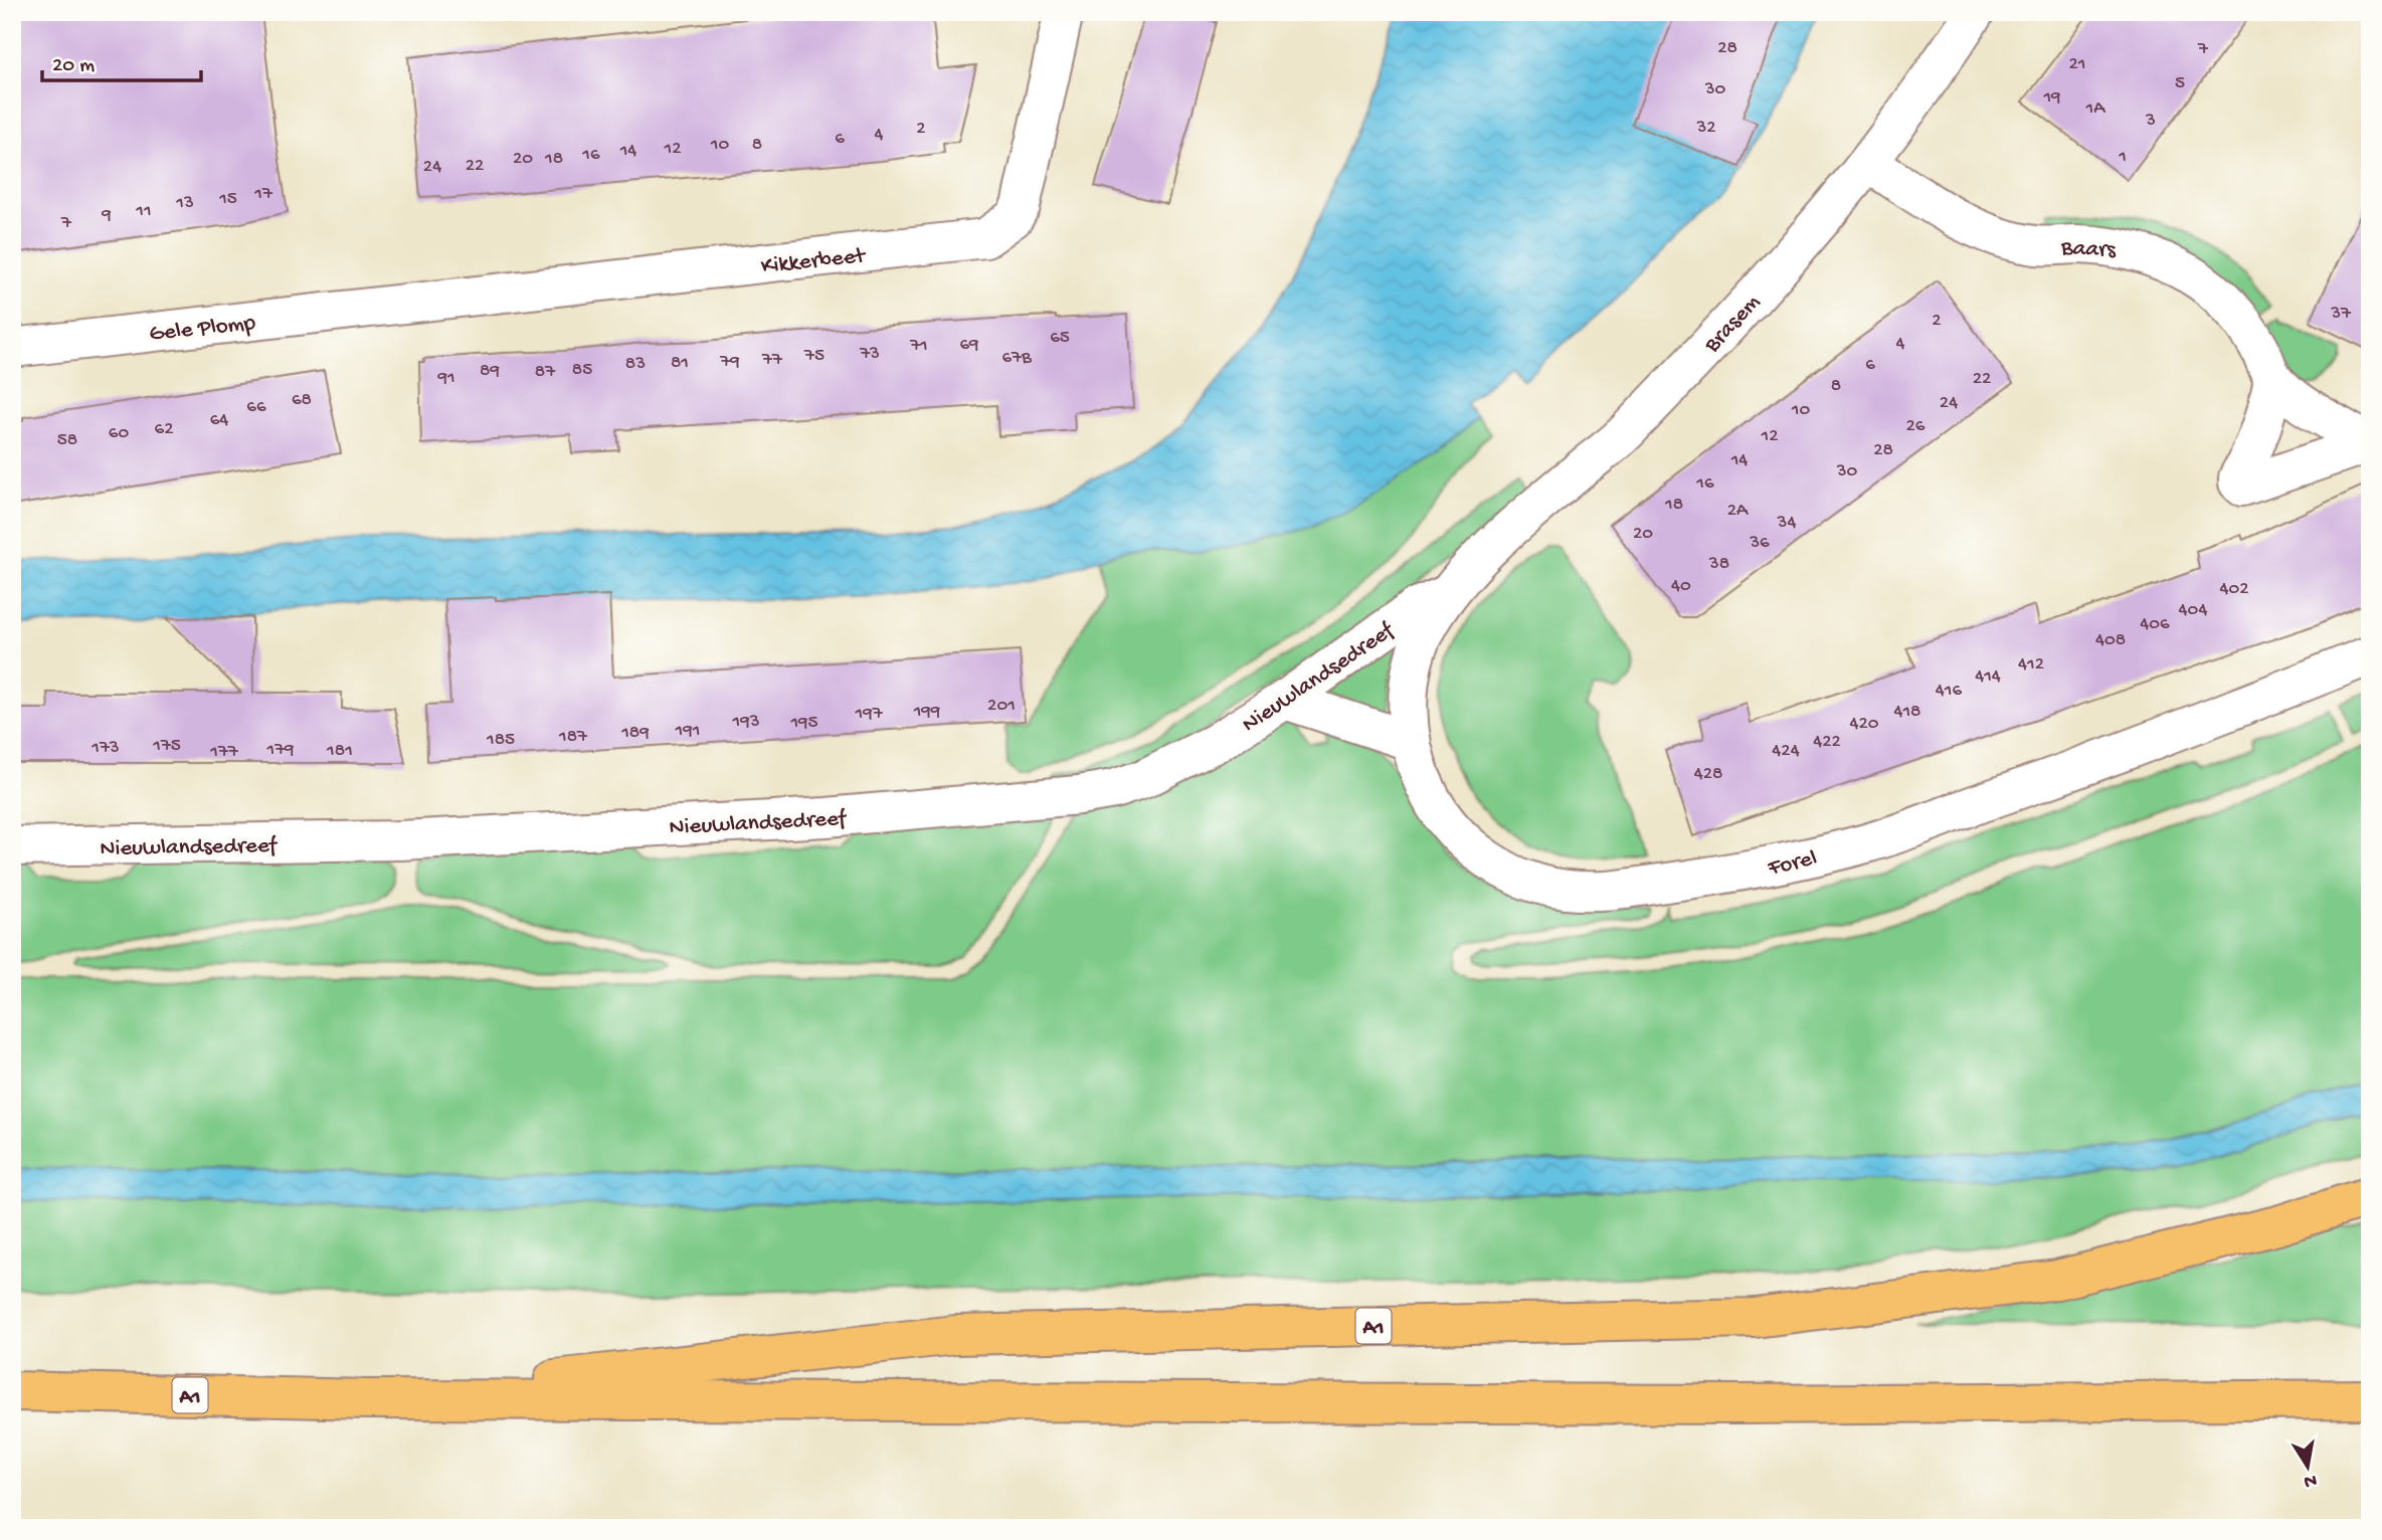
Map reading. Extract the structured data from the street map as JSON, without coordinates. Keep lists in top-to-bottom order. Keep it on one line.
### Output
{"streets":{"highway":["A1"],"street":["Baars","Kikkerbeet","Brasem","Gele Plomp","Nieuwlandsedreef","Forel"]},"crossings":[["Baars","Brasem"],["Kikkerbeet","Gele Plomp"],["Brasem","Nieuwlandsedreef"],["Brasem","Forel"],["Nieuwlandsedreef","Forel"]],"house_numbers":["28","7","21","5","30","19","1A","3","32","2","4","6","10","8","12","14","16","1","20","18","22","24","17","15","13","11","9","7","37","2","65","4","69","71","73","75","67B","77","79","81","83","6","85","89","87","91","22","8","68","24","66","10","64","26","62","60","12","58","28","14","30","16","18","2A","34","20","36","38","40","402","404","406","408","412","414","416","201","199","418","197","193","195","420","191","189","187","185","422","175","173","179","181","424","177","428"],"scale_bar":"20 m","north":"bottom"}
